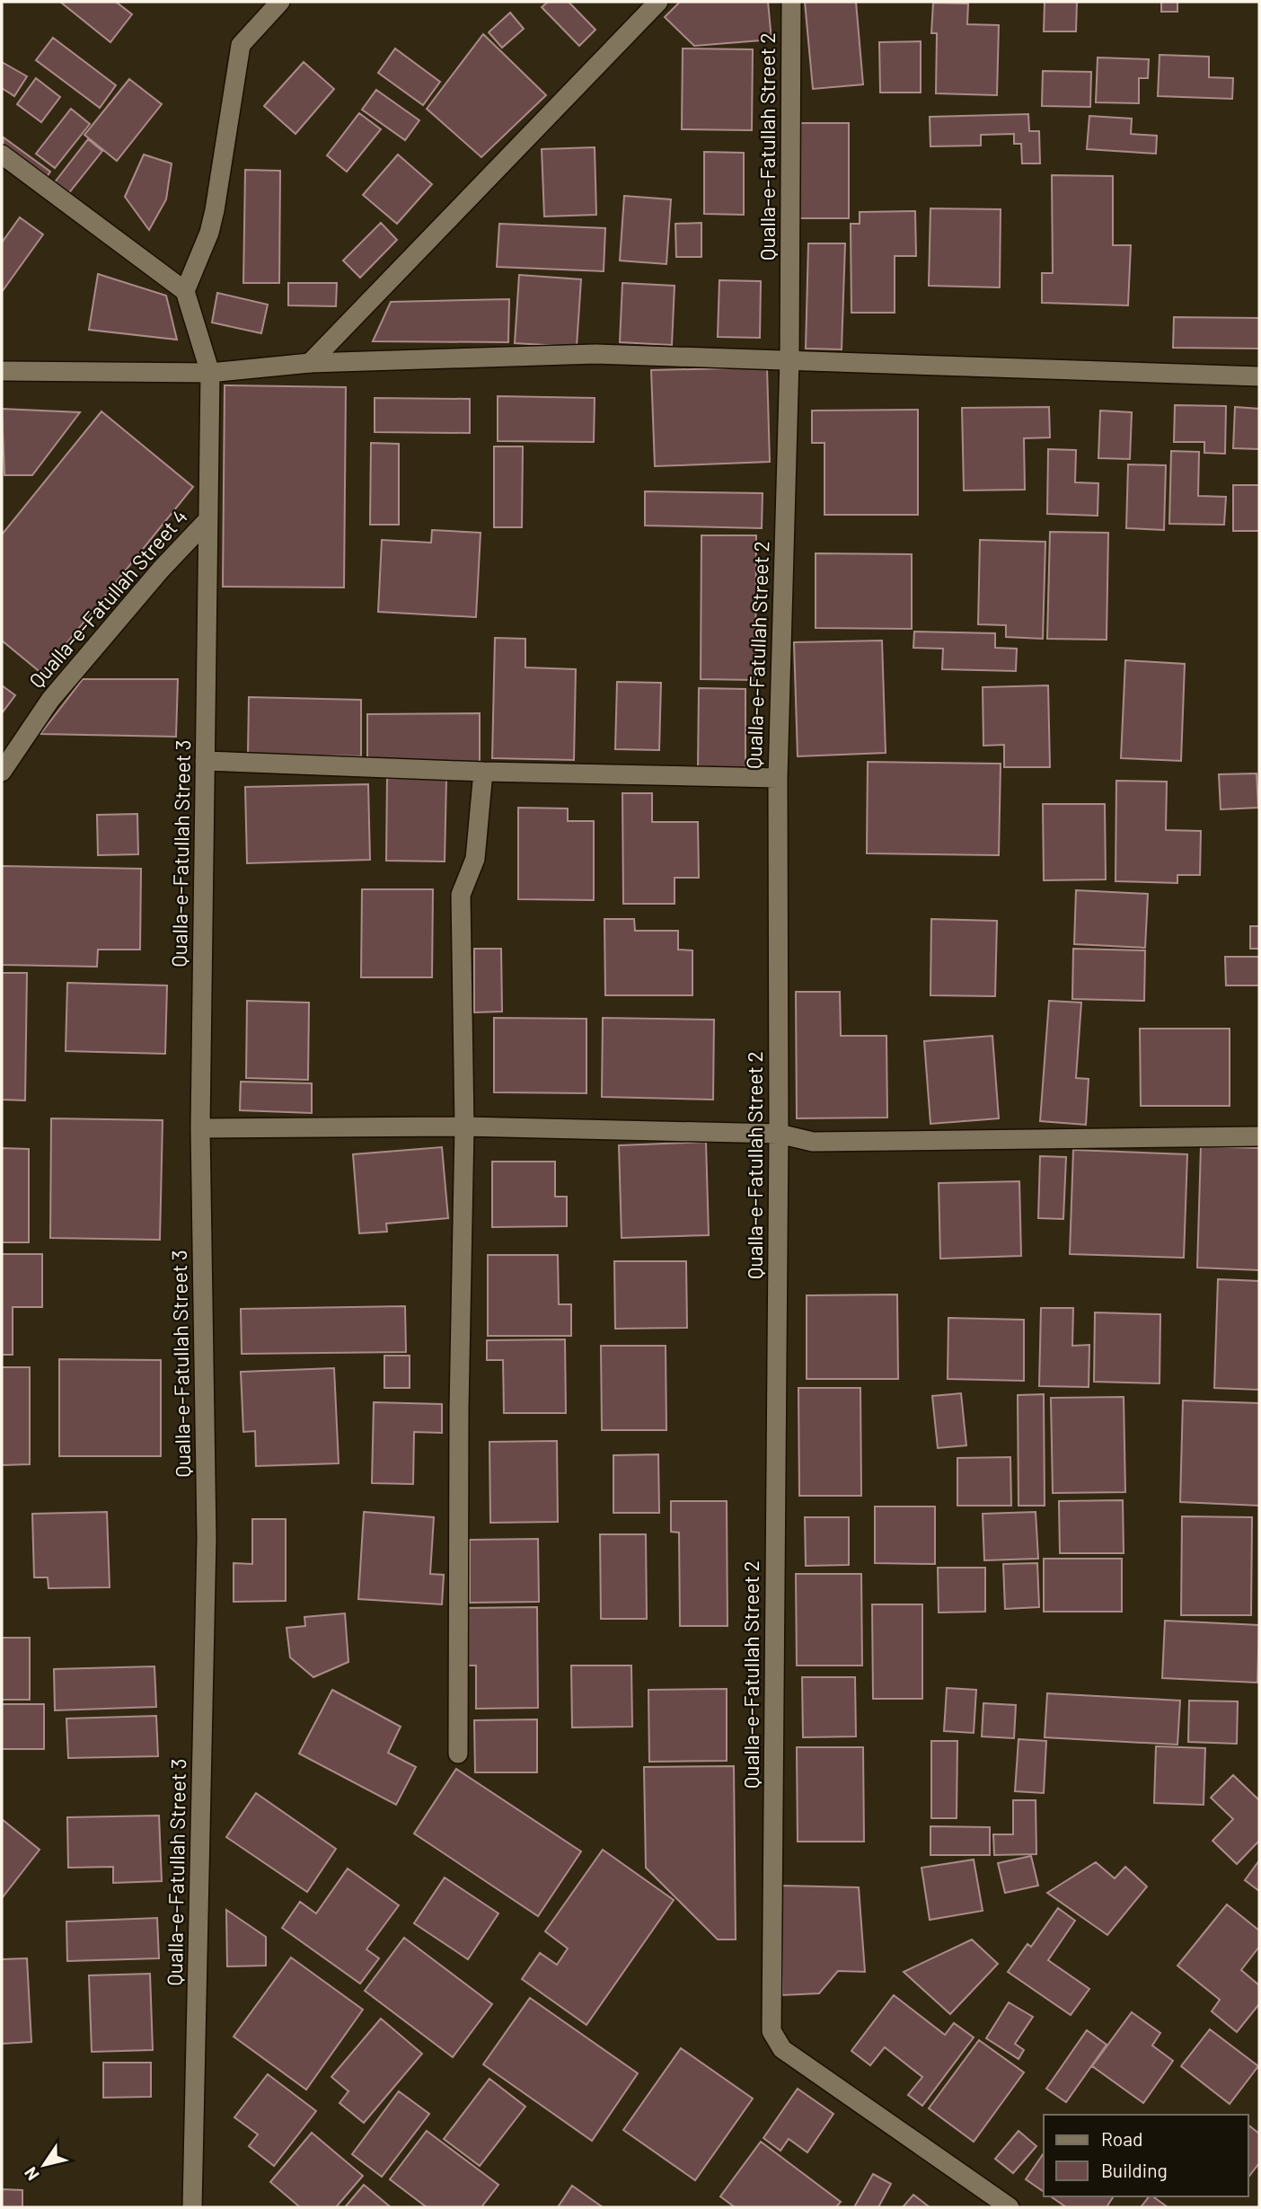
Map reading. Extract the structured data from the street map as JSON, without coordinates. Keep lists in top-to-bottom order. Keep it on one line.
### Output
{"streets":{"street":["Qualla-e-Fatullah Street 2","Qualla-e-Fatullah Street 4","Qualla-e-Fatullah Street 3"]},"crossings":[["Qualla-e-Fatullah Street 4","Qualla-e-Fatullah Street 3"]],"legend":["Road","Building"],"north":"bottom left"}
